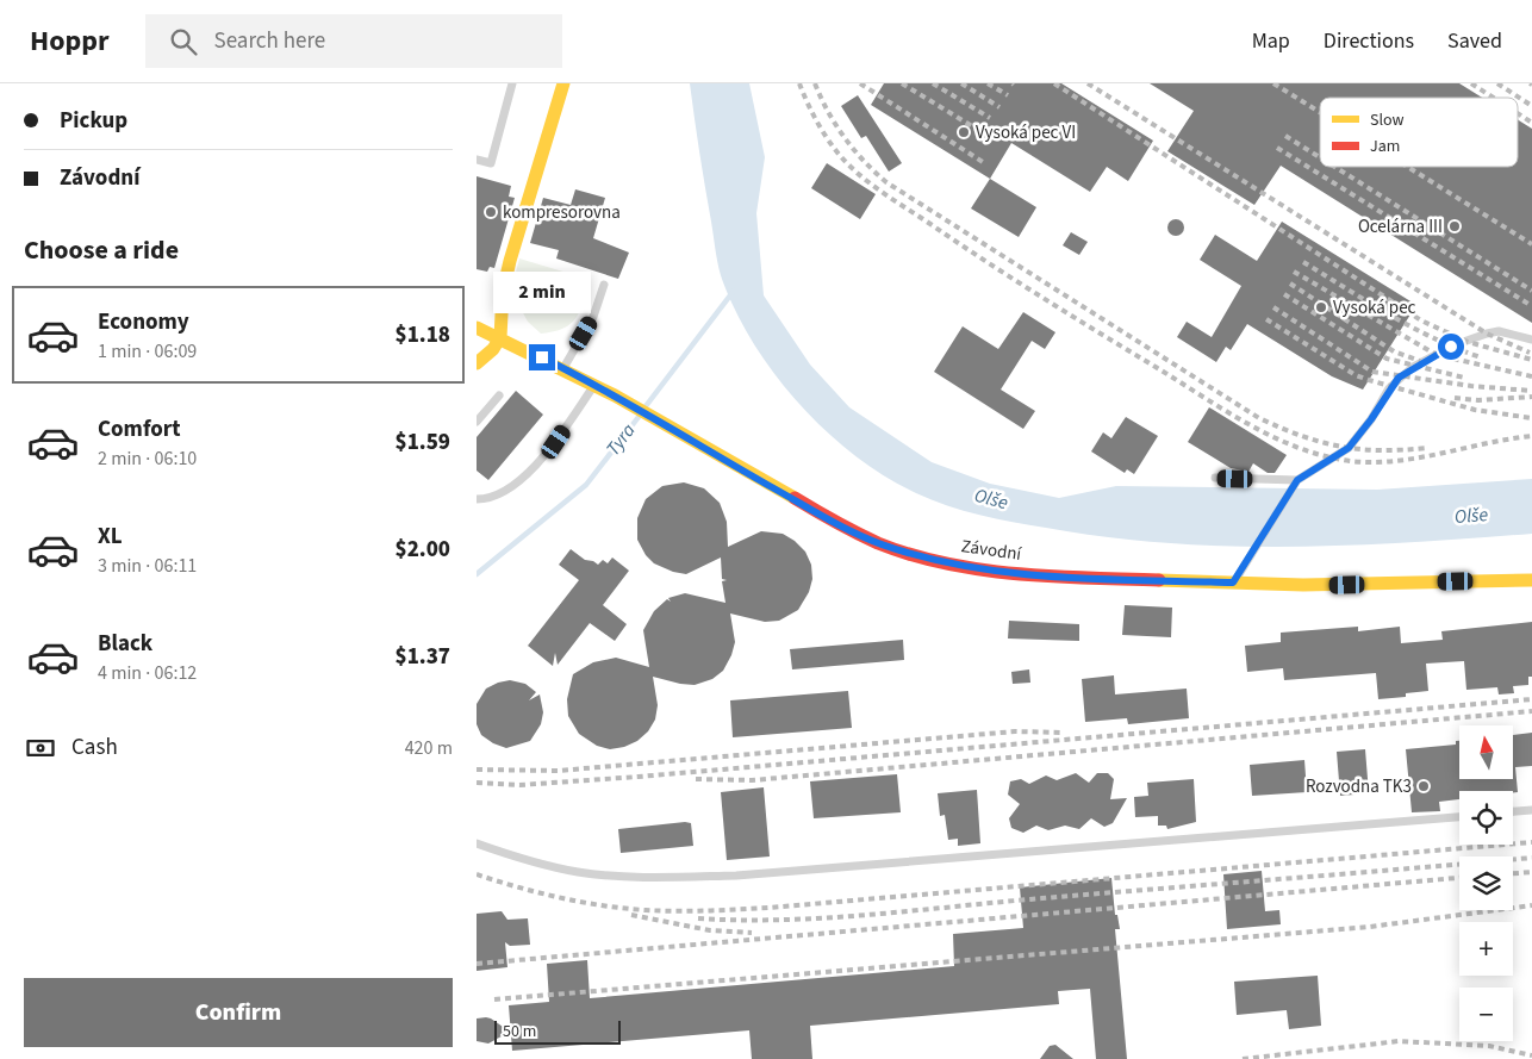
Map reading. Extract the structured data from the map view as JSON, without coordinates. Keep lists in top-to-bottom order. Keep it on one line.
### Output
{"streets":{"street":["Závodní"]},"water":["Tyra","Olše"],"places":["Vysoká pec VI","kompresorovna","Ocelárna III","Vysoká pec","Rozvodna TK3"],"legend":["Slow","Jam"],"scale_bar":"50 m","north":"top","page":{"header":"Hoppr","search":"Search here","nav":["Map","Directions","Saved"],"banner":["Pickup","Závodní"],"heading":"Choose a ride","bubble":"2 min","list":[{"name":"Economy","note":"1 min · 06:09","value":"$1.18"},{"name":"Comfort","note":"2 min · 06:10","value":"$1.59"},{"name":"XL","note":"3 min · 06:11","value":"$2.00"},{"name":"Black","note":"4 min · 06:12","value":"$1.37"}],"pay":["Cash","420 m"],"map_buttons":["+","−"],"buttons":"Confirm","scale":"50 m"}}
